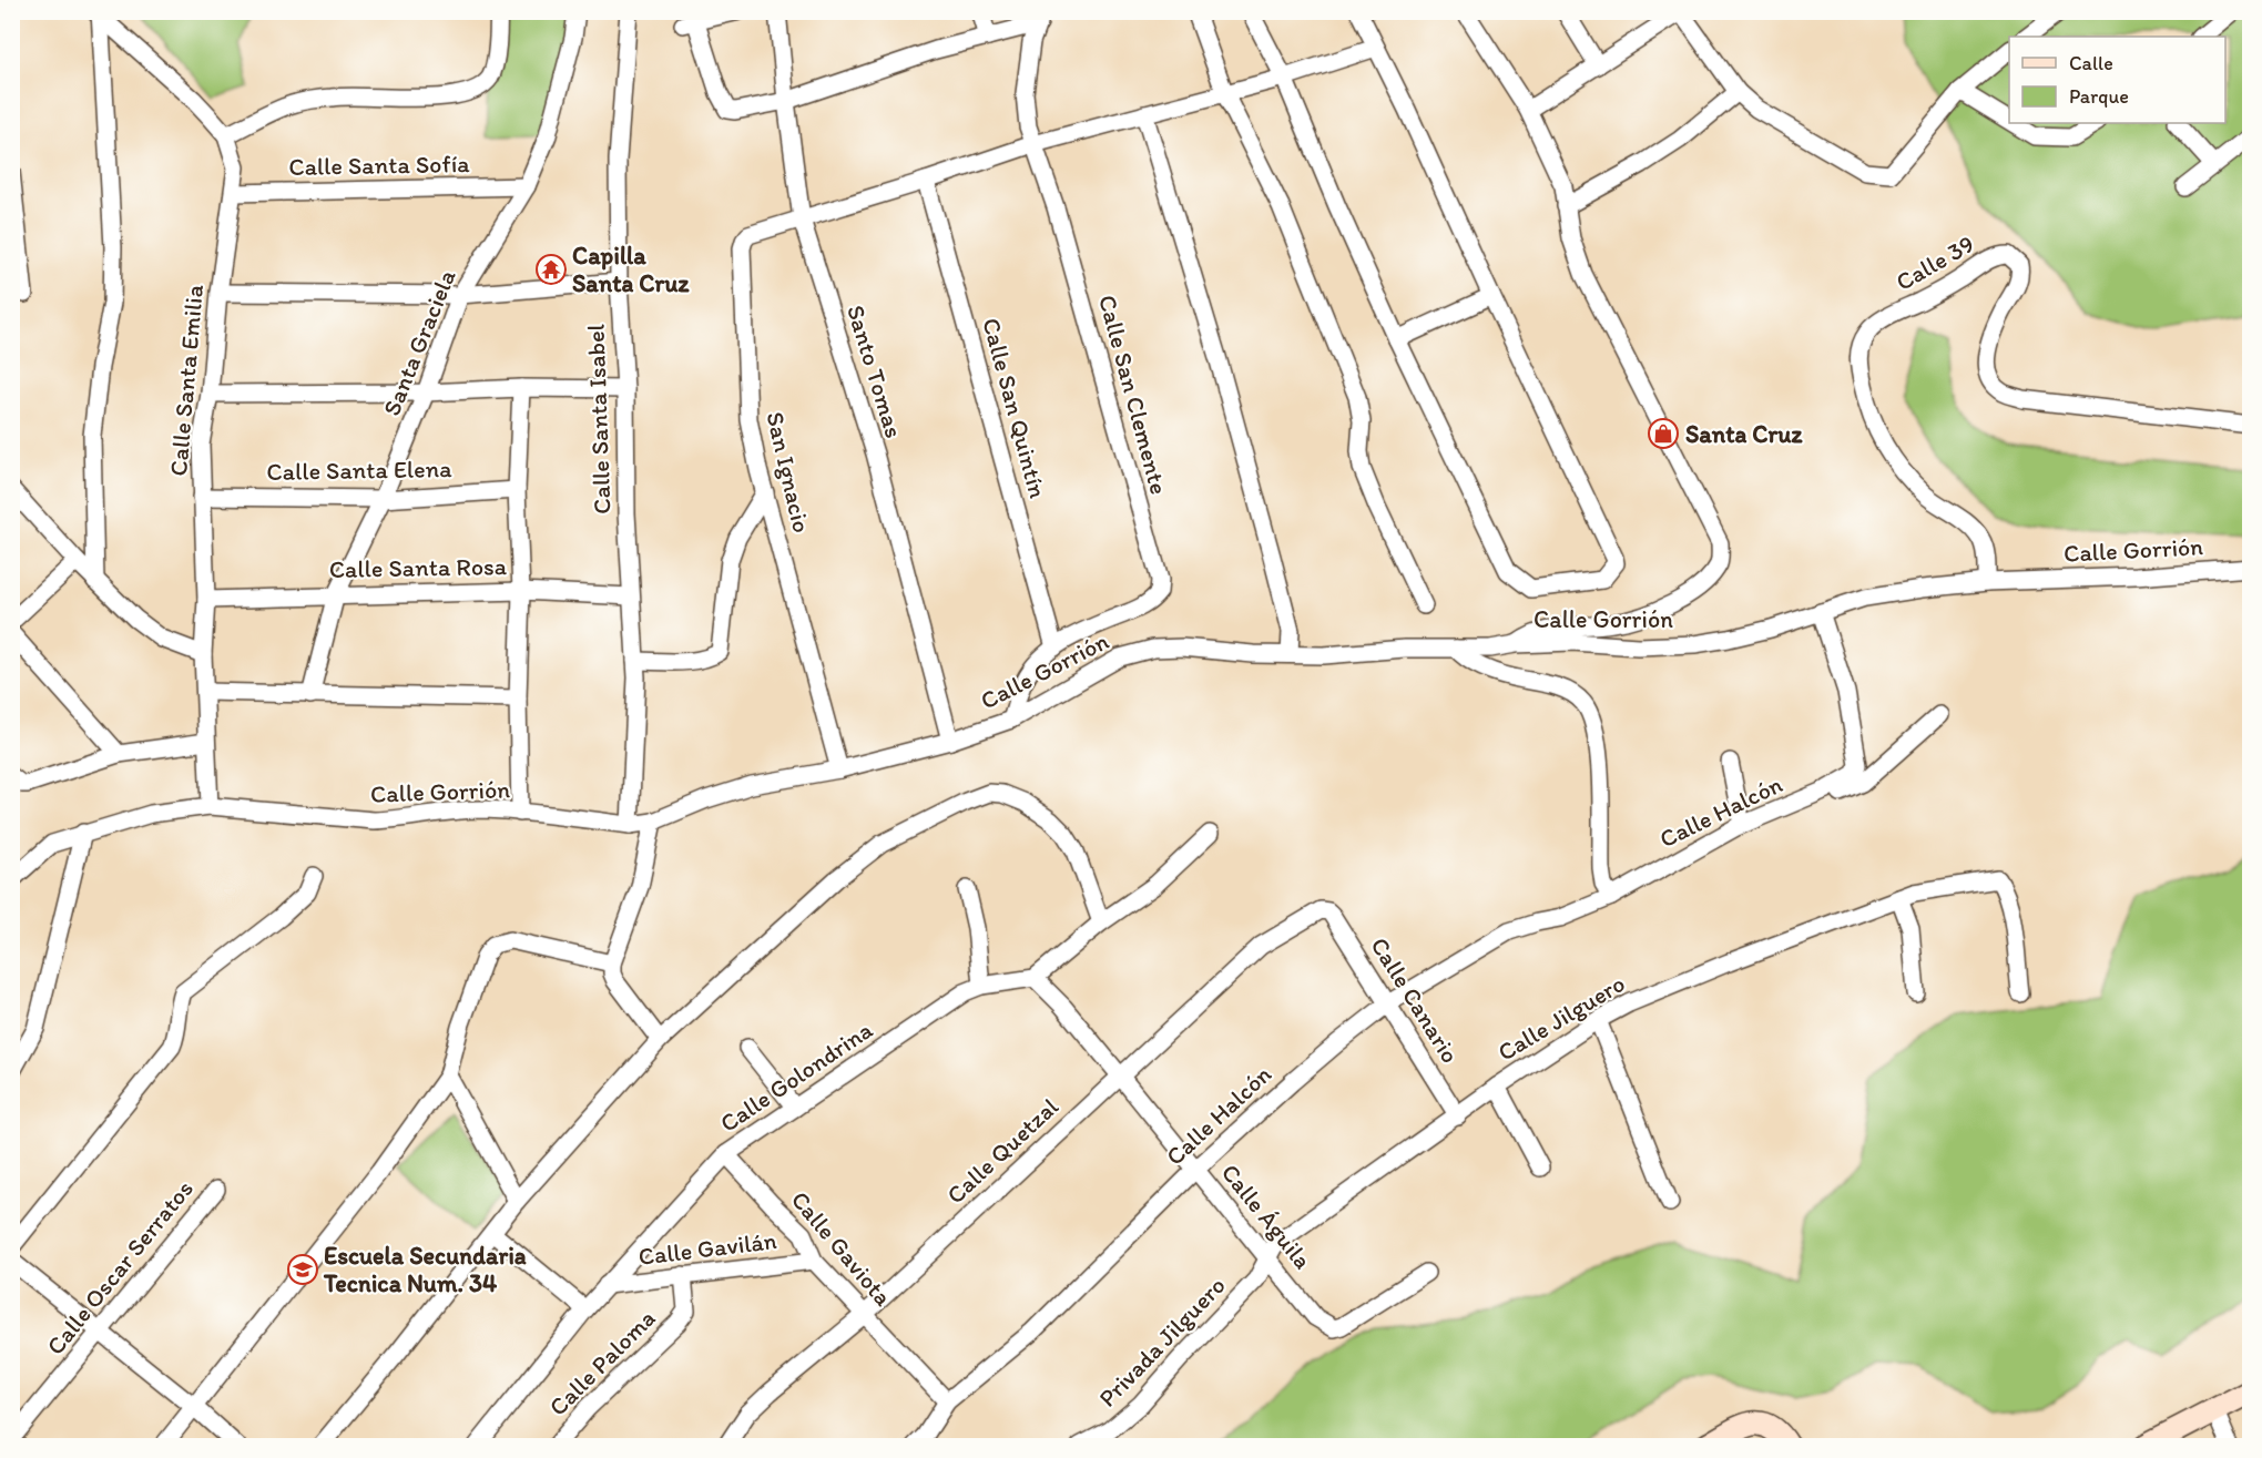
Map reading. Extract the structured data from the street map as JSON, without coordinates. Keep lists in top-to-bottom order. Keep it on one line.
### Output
{"streets":{"street":["Calle Santa Sofía","Calle 39","Santa Graciela","Santo Tomas","Calle Santa Emilia","Calle San Clemente","Calle San Quintín","Calle Santa Isabel","Calle Santa Elena","San Ignacio","Calle Gorrión","Calle Santa Rosa","Calle Halcón","Calle Canario","Calle Jilguero","Calle Golondrina","Calle Quetzal","Calle Águila","Calle Gavilán","Calle Gaviota","Calle Oscar Serratos","Privada Jilguero","Calle Paloma"]},"crossings":[["Calle Santa Sofía","Santa Graciela"],["Calle Santa Sofía","Calle Santa Emilia"],["Calle 39","Calle Gorrión"],["Santa Graciela","Calle Santa Elena"],["Santa Graciela","Calle Santa Rosa"],["Santo Tomas","San Ignacio"],["Santo Tomas","Calle Gorrión"],["Calle Santa Emilia","Calle Santa Elena"],["Calle Santa Emilia","Calle Gorrión"],["Calle Santa Emilia","Calle Santa Rosa"],["Calle San Clemente","Calle San Quintín"],["Calle San Clemente","San Ignacio"],["Calle San Clemente","Calle Gorrión"],["Calle San Quintín","San Ignacio"],["Calle Santa Isabel","Calle Gorrión"],["Calle Santa Isabel","Calle Santa Rosa"],["San Ignacio","Calle Gorrión"],["Calle Gorrión","Calle Halcón"],["Calle Halcón","Calle Canario"],["Calle Halcón","Calle Águila"],["Calle Halcón","Calle Gaviota"],["Calle Canario","Calle Jilguero"],["Calle Canario","Calle Quetzal"],["Calle Jilguero","Calle Águila"],["Calle Jilguero","Privada Jilguero"],["Calle Golondrina","Calle Águila"],["Calle Golondrina","Calle Gavilán"],["Calle Golondrina","Calle Gaviota"],["Calle Quetzal","Calle Águila"],["Calle Quetzal","Calle Gaviota"],["Calle Águila","Privada Jilguero"],["Calle Gavilán","Calle Gaviota"],["Calle Gavilán","Calle Paloma"]],"places":{"temple":["Capilla Santa Cruz"],"shop":["Santa Cruz"],"school or university":["Escuela Secundaria Tecnica Num. 34"]},"legend":["Calle","Parque"]}
